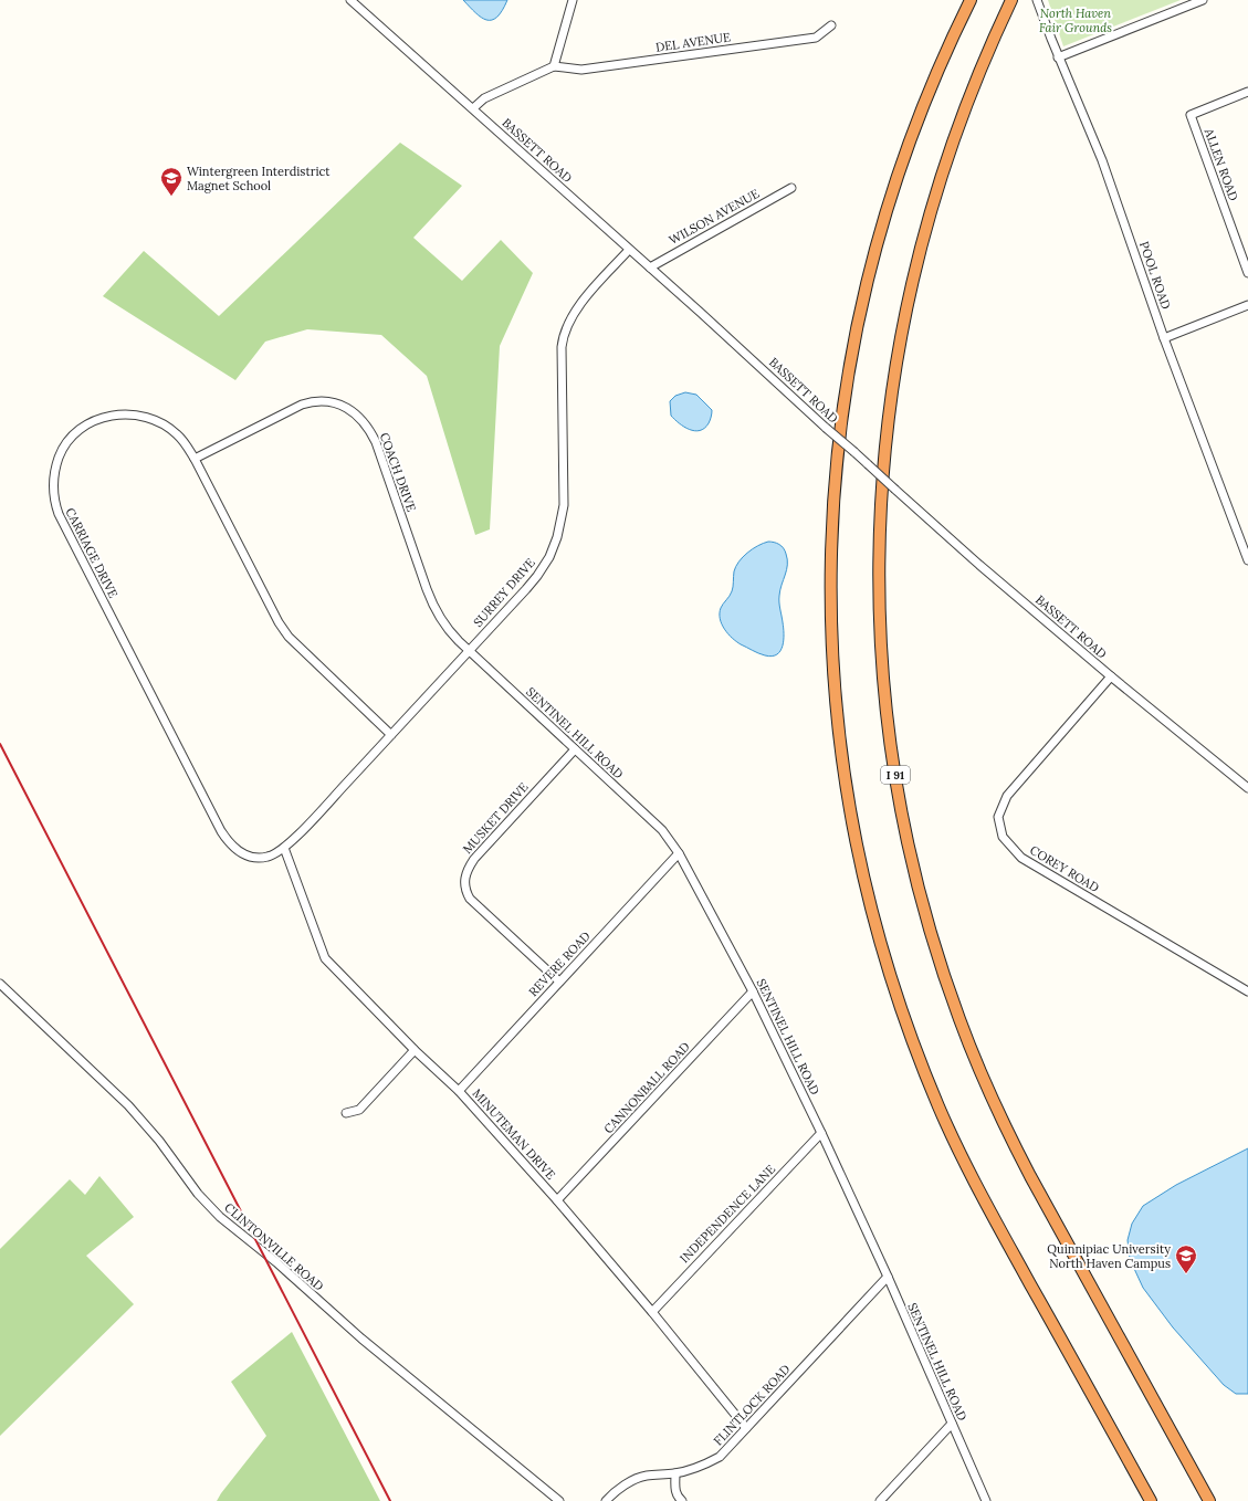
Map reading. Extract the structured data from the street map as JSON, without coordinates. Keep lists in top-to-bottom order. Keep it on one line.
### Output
{"streets":{"highway":["I 91"],"street":["DEL AVENUE","BASSETT ROAD","ALLEN ROAD","WILSON AVENUE","POOL ROAD","COACH DRIVE","CARRIAGE DRIVE","SURREY DRIVE","SENTINEL HILL ROAD","MUSKET DRIVE","COREY ROAD","REVERE ROAD","CANNONBALL ROAD","MINUTEMAN DRIVE","INDEPENDENCE LANE","CLINTONVILLE ROAD","FLINTLOCK ROAD"]},"crossings":[["BASSETT ROAD","WILSON AVENUE"],["BASSETT ROAD","SURREY DRIVE"],["BASSETT ROAD","COREY ROAD"],["COACH DRIVE","CARRIAGE DRIVE"],["COACH DRIVE","SURREY DRIVE"],["COACH DRIVE","SENTINEL HILL ROAD"],["CARRIAGE DRIVE","SURREY DRIVE"],["CARRIAGE DRIVE","MINUTEMAN DRIVE"],["SURREY DRIVE","SENTINEL HILL ROAD"],["SURREY DRIVE","MINUTEMAN DRIVE"],["SENTINEL HILL ROAD","MUSKET DRIVE"],["SENTINEL HILL ROAD","REVERE ROAD"],["SENTINEL HILL ROAD","CANNONBALL ROAD"],["SENTINEL HILL ROAD","INDEPENDENCE LANE"],["SENTINEL HILL ROAD","FLINTLOCK ROAD"],["MUSKET DRIVE","REVERE ROAD"],["REVERE ROAD","MINUTEMAN DRIVE"],["CANNONBALL ROAD","MINUTEMAN DRIVE"],["MINUTEMAN DRIVE","INDEPENDENCE LANE"],["MINUTEMAN DRIVE","FLINTLOCK ROAD"]],"parks":["North Haven Fair Grounds"],"places":{"school or university":["Wintergreen Interdistrict Magnet School","Quinnipiac University North Haven Campus"]}}
